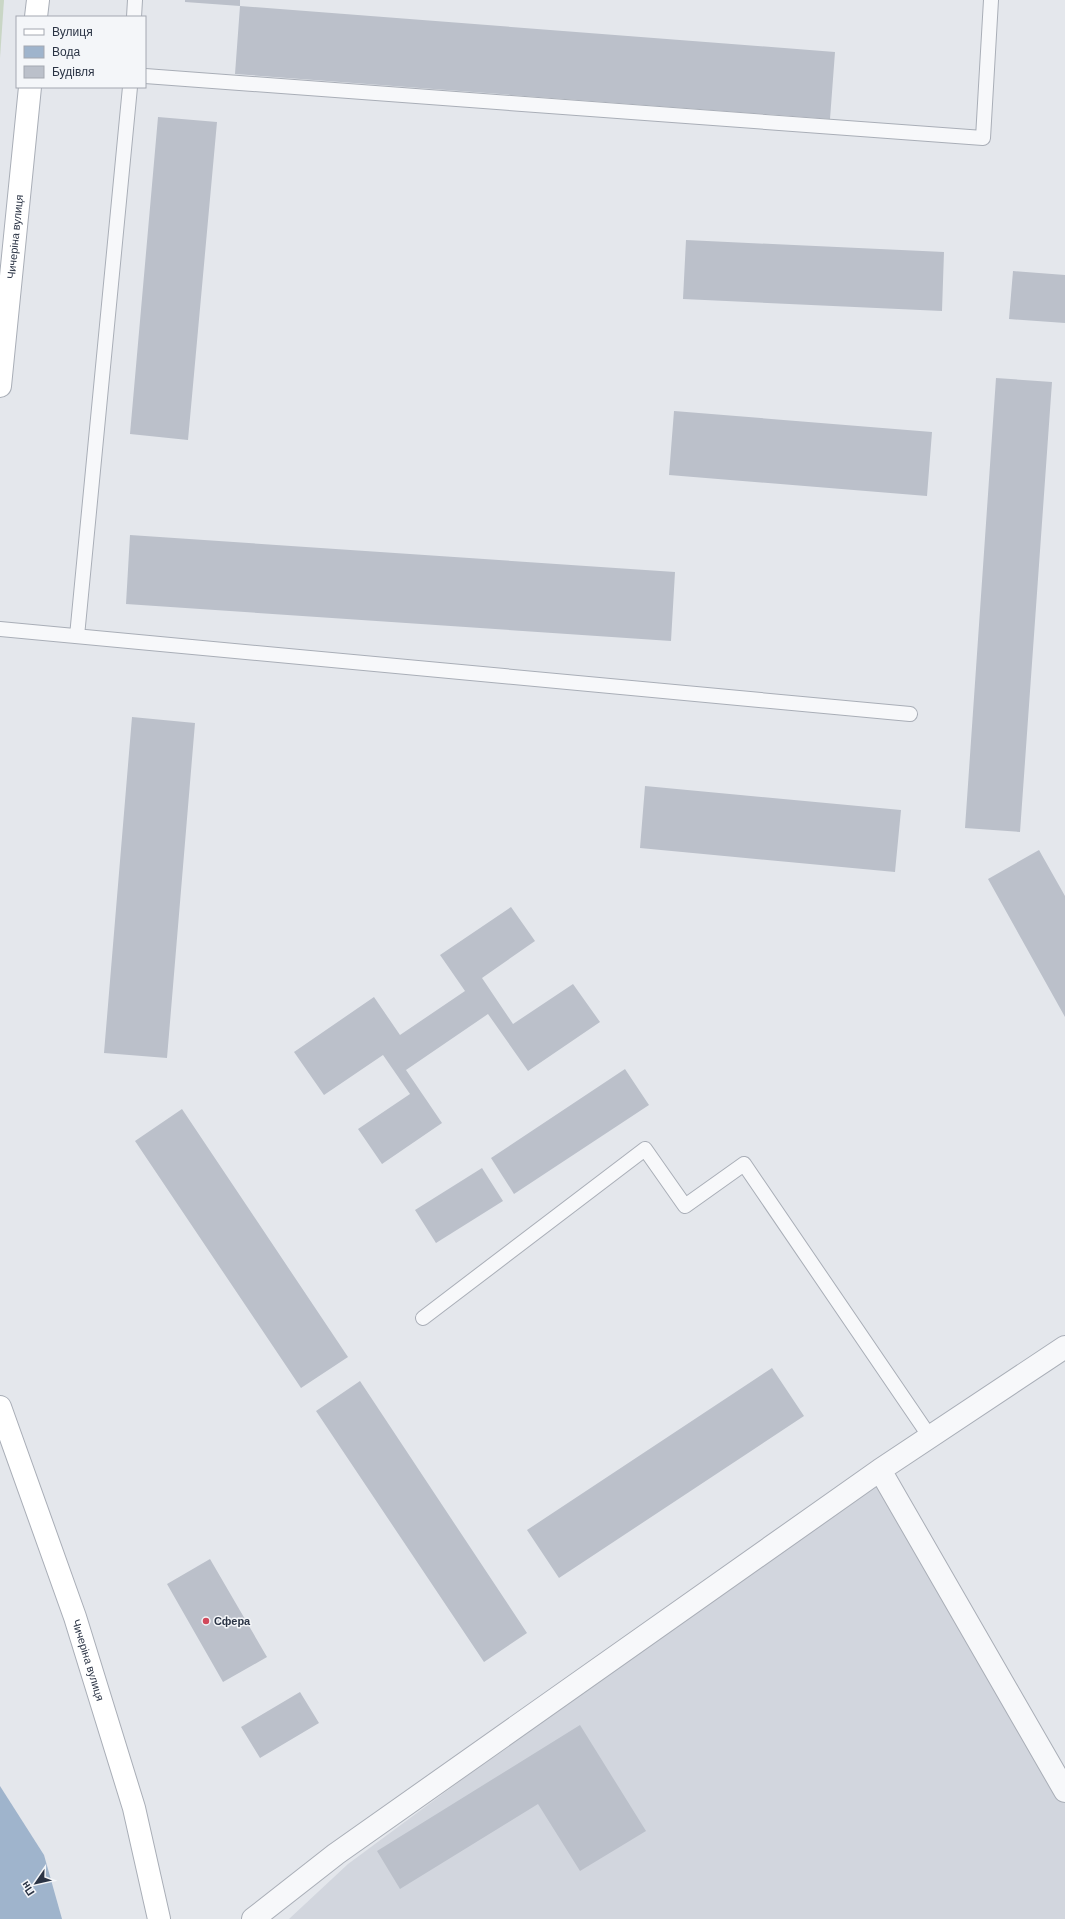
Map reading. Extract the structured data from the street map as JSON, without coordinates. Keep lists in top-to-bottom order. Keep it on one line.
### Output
{"streets":{"main road":["Чичеріна вулиця"]},"places":["Сфера"],"legend":["Вулиця","Вода","Будівля"],"north":"bottom left"}
